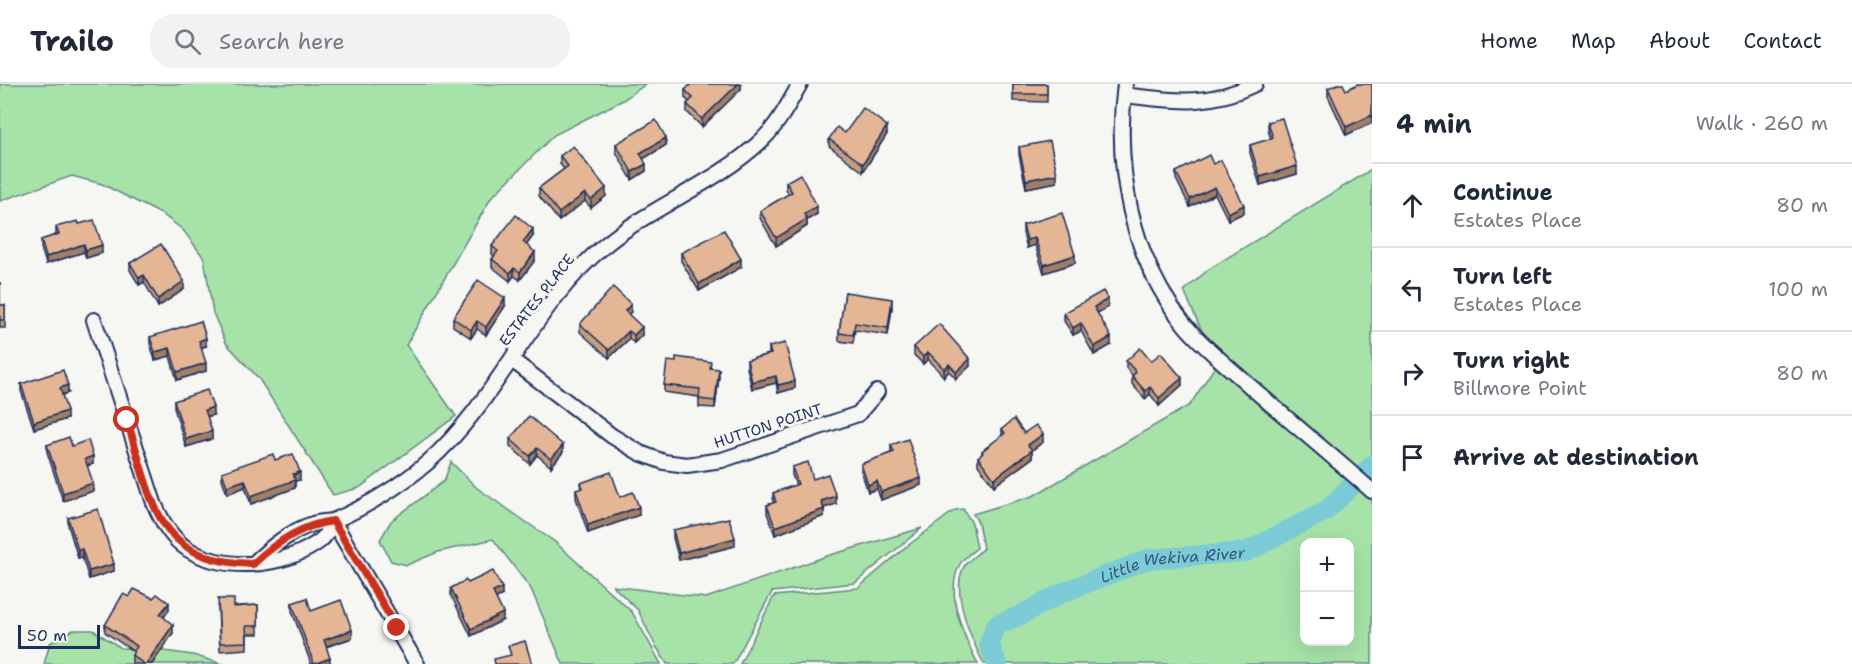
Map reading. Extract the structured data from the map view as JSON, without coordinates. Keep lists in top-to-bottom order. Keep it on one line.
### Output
{"streets":{"street":["ESTATES PLACE","HUTTON POINT"]},"crossings":[["ESTATES PLACE","HUTTON POINT"]],"water":["Little Wekiva River"],"scale_bar":"50 m","page":{"header":"Trailo","search":"Search here","nav":["Home","Map","About","Contact"],"heading":["4 min","Walk · 260 m"],"list":[["Continue","Estates Place","80 m"],["Turn left","Estates Place","100 m"],["Turn right","Billmore Point","80 m"],"Arrive at destination"],"map_buttons":["+","−"],"scale":"50 m"}}
